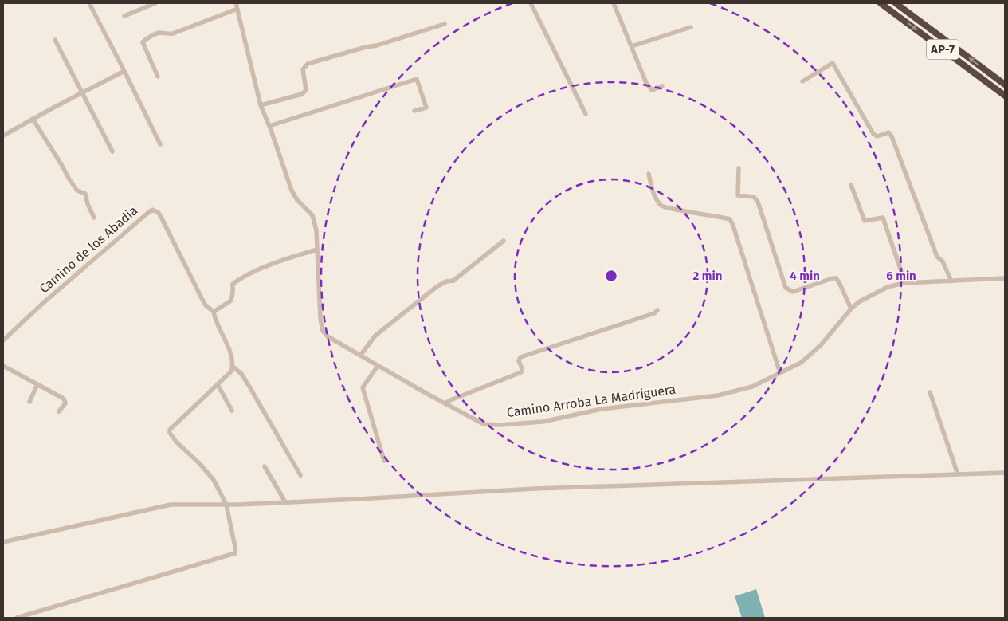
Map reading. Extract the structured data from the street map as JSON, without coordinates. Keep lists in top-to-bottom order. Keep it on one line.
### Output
{"streets":{"highway":["AP-7"],"street":["Camino de los Abadia","Camino Arroba La Madriguera"]},"rings":["2 min","4 min","6 min"]}
